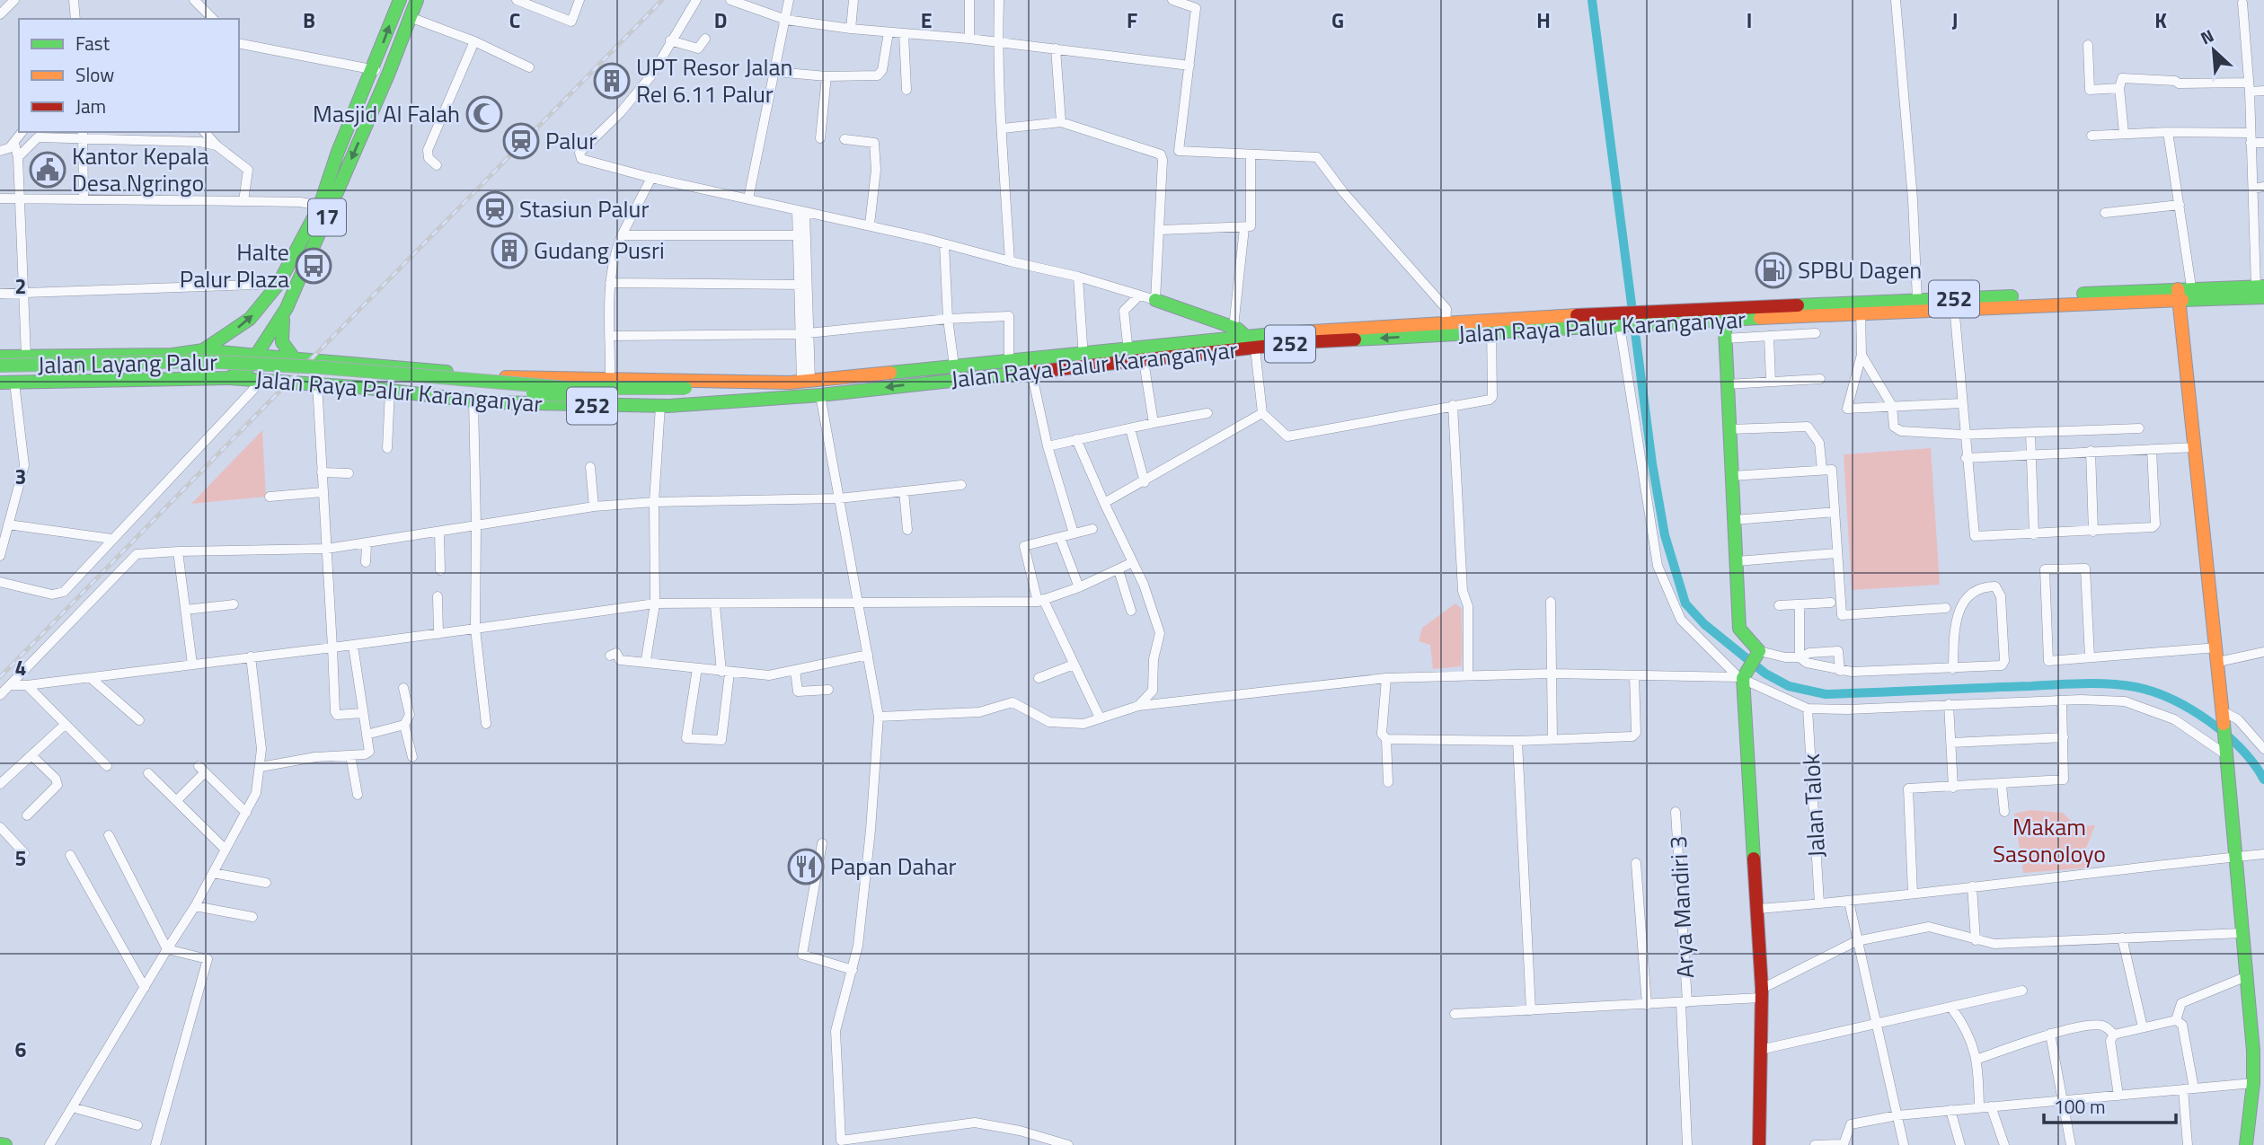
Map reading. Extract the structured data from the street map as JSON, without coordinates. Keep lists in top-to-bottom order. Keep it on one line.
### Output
{"streets":{"main road":["17","252","Jalan Raya Palur Karanganyar","Jalan Layang Palur"],"street":["Jalan Talok","Arya Mandiri 3"]},"crossings":[["17","Jalan Raya Palur Karanganyar"],["Jalan Raya Palur Karanganyar","Jalan Layang Palur"]],"parks":["Makam Sasonoloyo"],"places":{"building":["UPT Resor Jalan Rel 6.11 Palur","Gudang Pusri"],"mosque":["Masjid Al Falah"],"station":["Palur","Stasiun Palur"],"public building":["Kantor Kepala Desa Ngringo"],"bus stop":["Halte Palur Plaza"],"fuel station":["SPBU Dagen"],"restaurant":["Papan Dahar"]},"legend":["Fast","Slow","Jam"],"scale_bar":"100 m","north":"top left","grid":{"columns":["B","C","D","E","F","G","H","I","J","K"],"rows":["2","3","4","5","6"]}}
